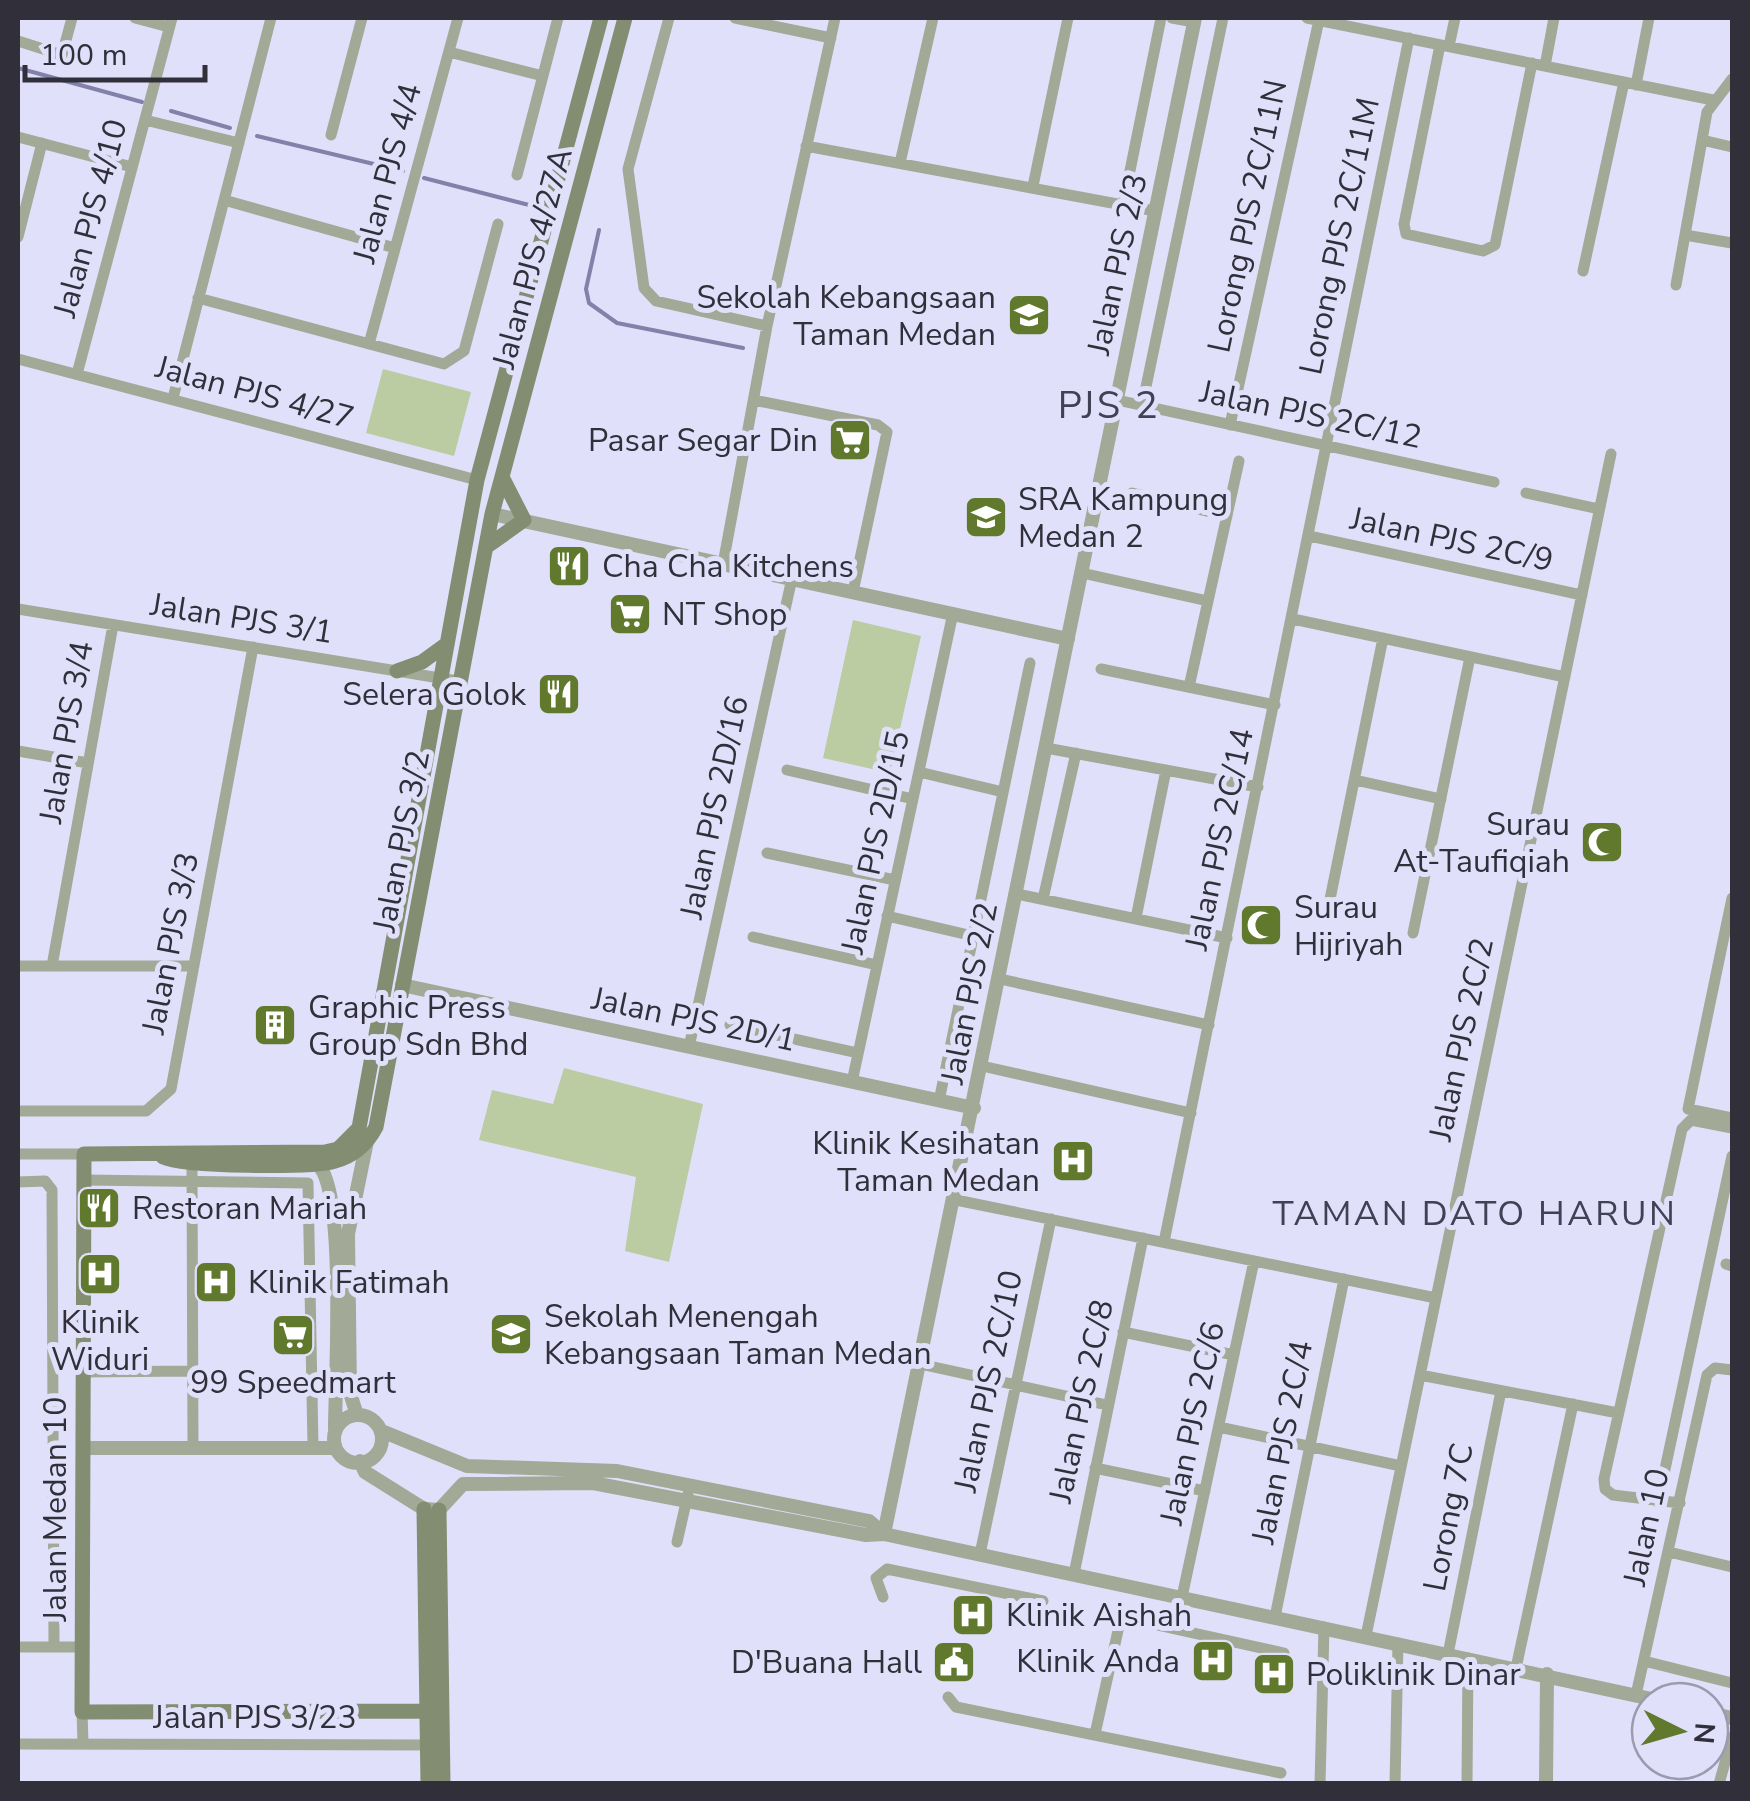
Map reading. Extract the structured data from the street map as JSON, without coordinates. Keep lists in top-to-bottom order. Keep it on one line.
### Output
{"streets":{"main road":["Jalan PJS 4/27A","Jalan PJS 3/2","Jalan Medan 10"],"street":["Jalan PJS 4/4","Lorong PJS 2C/11N","Jalan PJS 4/10","Lorong PJS 2C/11M","Jalan PJS 2/3","Jalan PJS 4/27","Jalan PJS 2C/12","Jalan PJS 2C/9","Jalan PJS 3/1","Jalan PJS 3/4","Jalan PJS 2D/16","Jalan PJS 2C/14","Jalan PJS 2D/15","Jalan PJS 3/3","Jalan PJS 2/2","Jalan PJS 2D/1","Jalan PJS 2C/2","Jalan PJS 2C/10","Jalan PJS 2C/8","Jalan PJS 2C/6","Jalan PJS 2C/4","Lorong 7C","Jalan 10","Jalan PJS 3/23"]},"crossings":[["Jalan PJS 4/4","Jalan PJS 4/27A"],["Lorong PJS 2C/11N","Jalan PJS 2C/12"],["Jalan PJS 4/10","Jalan PJS 4/27"],["Lorong PJS 2C/11M","Jalan PJS 2C/12"],["Lorong PJS 2C/11M","Jalan PJS 2C/14"],["Jalan PJS 4/27A","Jalan PJS 4/27"],["Jalan PJS 4/27A","Jalan PJS 3/2"],["Jalan PJS 2/3","Jalan PJS 2C/12"],["Jalan PJS 2/3","Jalan PJS 2/2"],["Jalan PJS 4/27","Jalan PJS 3/2"],["Jalan PJS 2C/12","Jalan PJS 2C/14"],["Jalan PJS 2C/9","Jalan PJS 2C/14"],["Jalan PJS 2C/9","Jalan PJS 2C/2"],["Jalan PJS 3/1","Jalan PJS 3/4"],["Jalan PJS 3/1","Jalan PJS 3/2"],["Jalan PJS 3/1","Jalan PJS 3/3"],["Jalan PJS 2D/16","Jalan PJS 2D/1"],["Jalan PJS 3/2","Jalan PJS 2D/1"],["Jalan PJS 2D/15","Jalan PJS 2D/1"],["Jalan PJS 2/2","Jalan PJS 2D/1"],["Jalan Medan 10","Jalan PJS 3/23"]],"districts":["PJS 2","TAMAN DATO HARUN"],"places":{"school or university":["Sekolah Kebangsaan Taman Medan","SRA Kampung Medan 2","Sekolah Menengah Kebangsaan Taman Medan"],"supermarket":["Pasar Segar Din","NT Shop","99 Speedmart"],"restaurant":["Cha Cha Kitchens","Selera Golok","Restoran Mariah"],"mosque":["Surau At-Taufiqiah","Surau Hijriyah"],"building":["Graphic Press Group Sdn Bhd"],"hospital":["Klinik Kesihatan Taman Medan","Klinik Widuri","Klinik Fatimah","Klinik Aishah","Klinik Anda","Poliklinik Dinar"],"public building":["D'Buana Hall"]},"scale_bar":"100 m","north":"right"}
